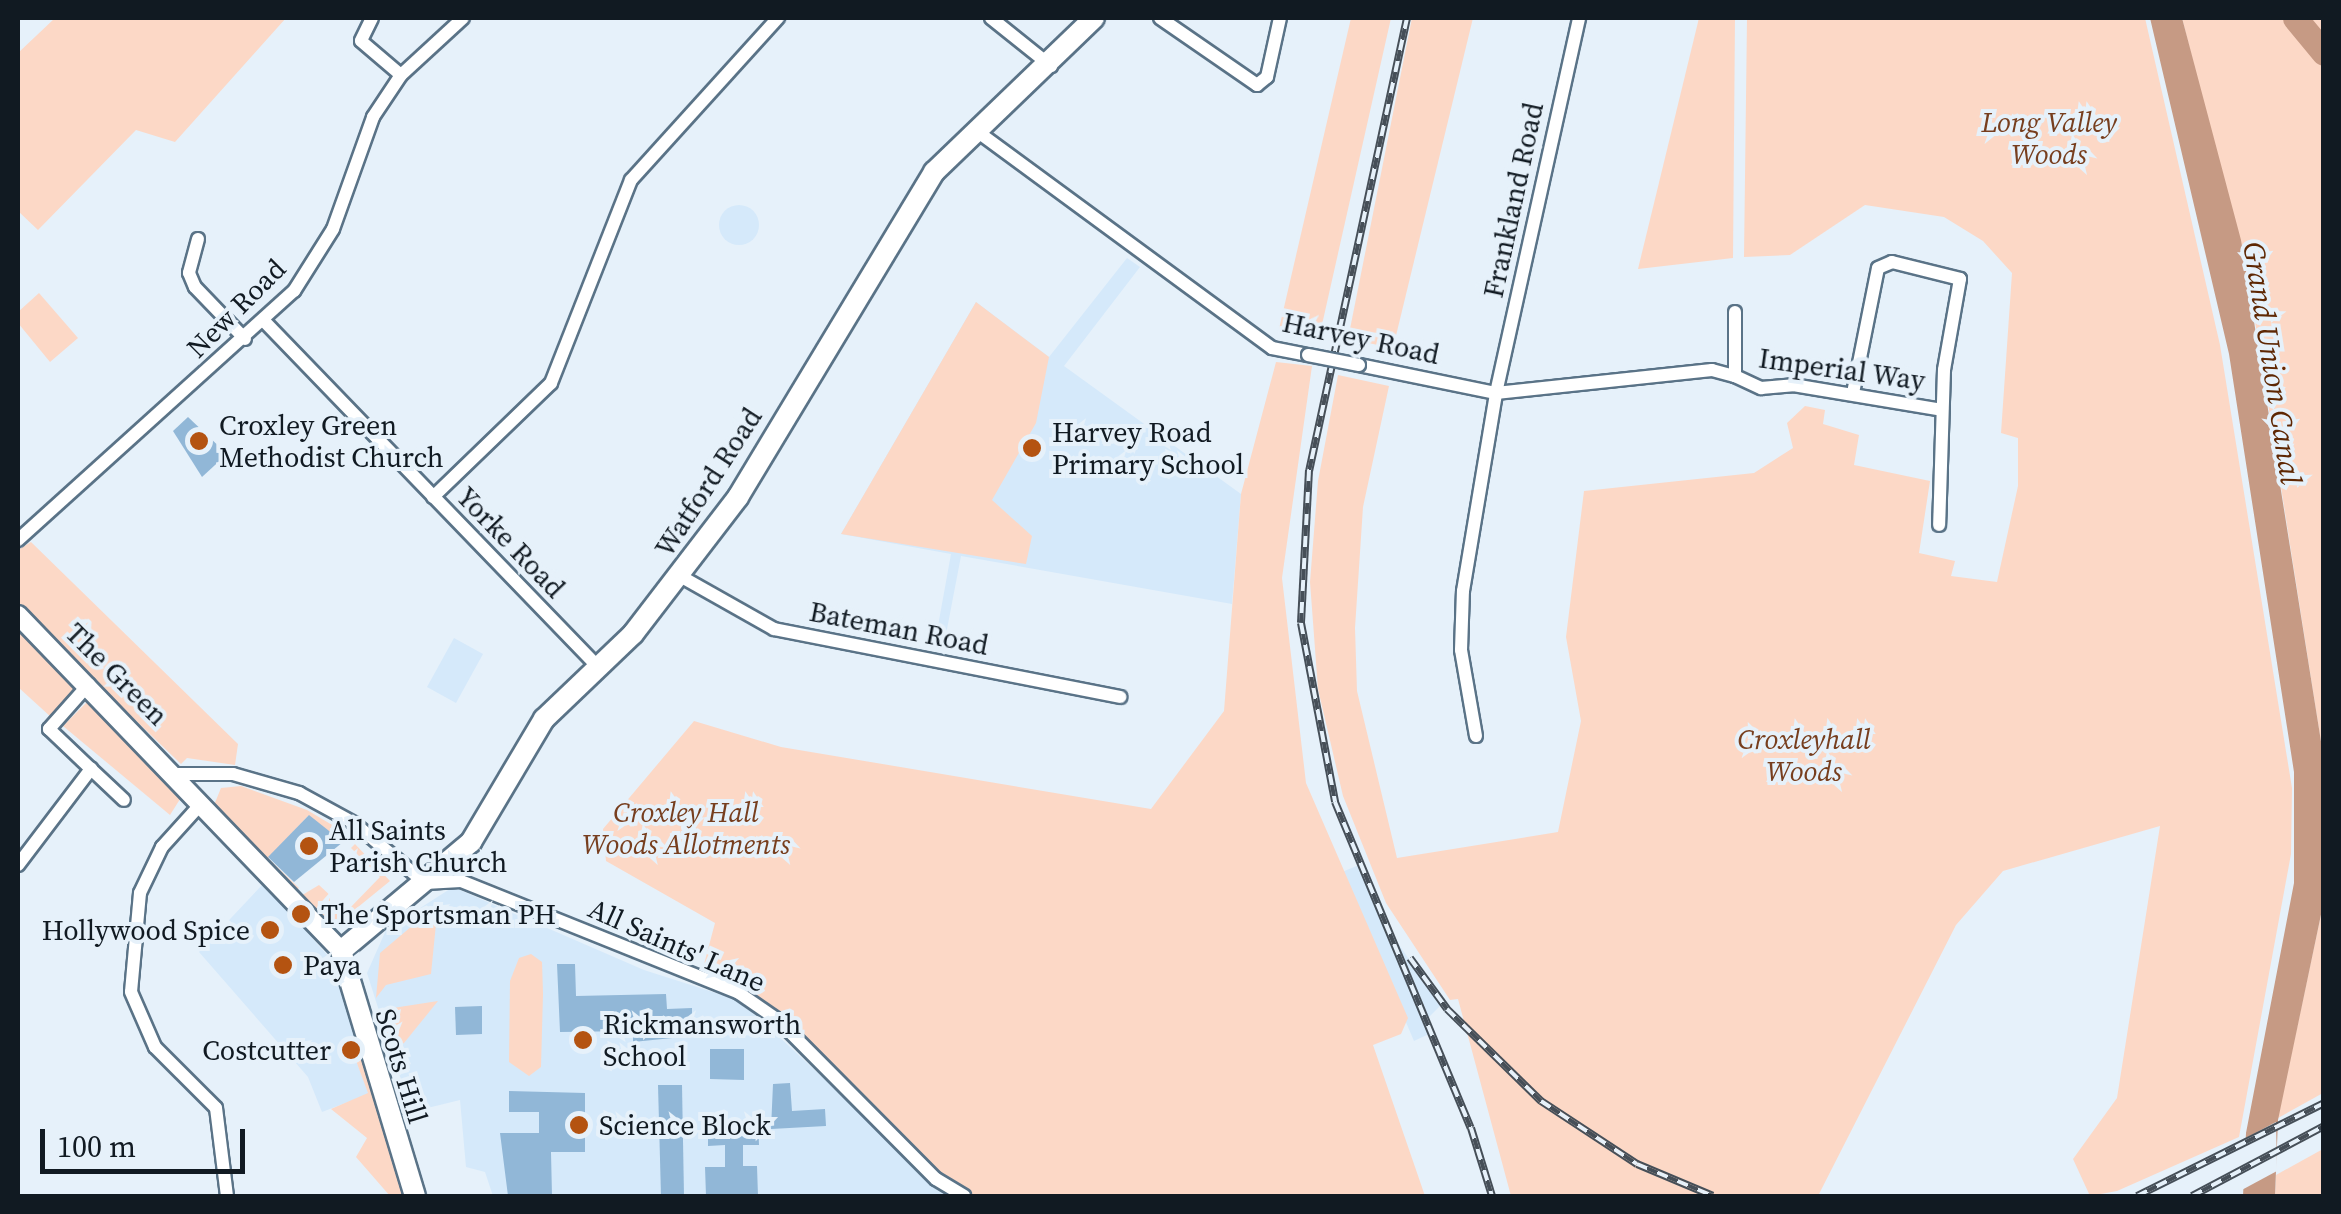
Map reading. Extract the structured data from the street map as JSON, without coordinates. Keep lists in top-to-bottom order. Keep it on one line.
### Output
{"streets":{"main road":["Watford Road","Scots Hill"],"street":["Frankland Road","New Road","Harvey Road","Imperial Way","Yorke Road","Bateman Road","The Green","All Saints' Lane"]},"crossings":[["Frankland Road","Harvey Road"],["New Road","Yorke Road"],["Harvey Road","Imperial Way"],["Harvey Road","Watford Road"],["Watford Road","Yorke Road"],["Watford Road","Bateman Road"],["Watford Road","The Green"],["Watford Road","All Saints' Lane"],["Watford Road","Scots Hill"],["The Green","Scots Hill"]],"water":["Grand Union Canal"],"parks":["Long Valley Woods","Croxleyhall Woods","Croxley Hall Woods Allotments"],"places":["Croxley Green Methodist Church","Harvey Road Primary School","All Saints Parish Church","The Sportsman PH","Hollywood Spice","Paya","Rickmansworth School","Costcutter","Science Block"],"scale_bar":"100 m"}
